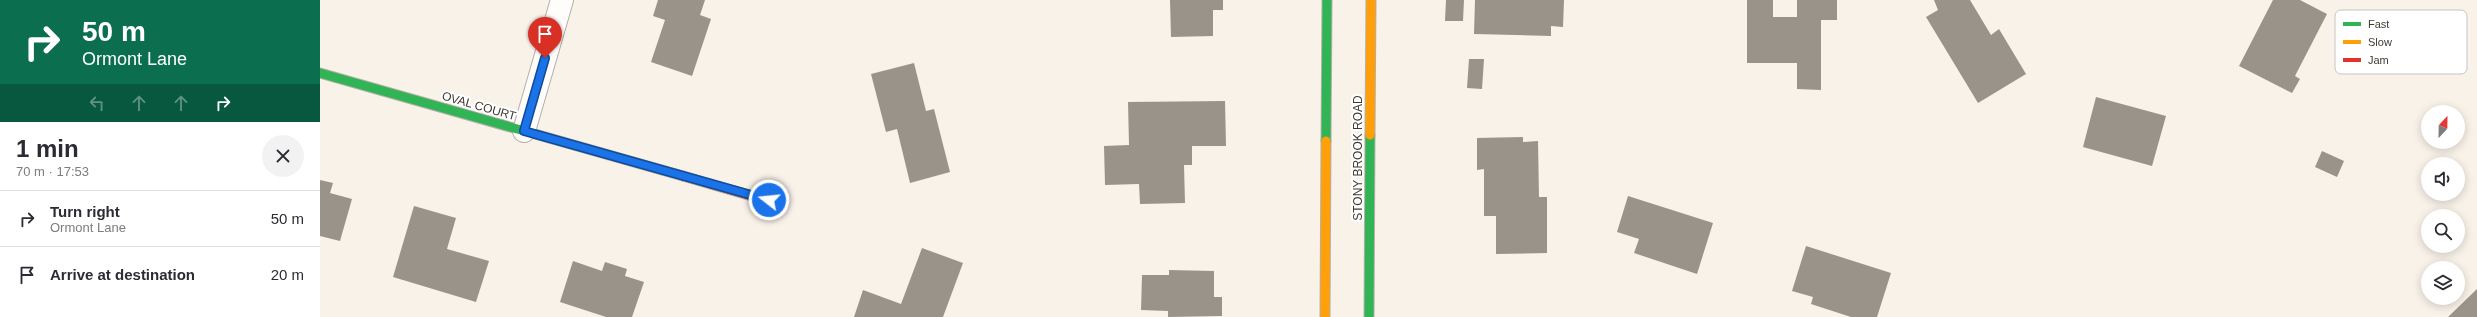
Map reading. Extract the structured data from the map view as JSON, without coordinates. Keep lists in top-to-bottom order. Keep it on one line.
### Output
{"streets":{"main road":["OVAL COURT","STONY BROOK ROAD"]},"legend":["Fast","Slow","Jam"],"north":"top","page":{"turn":["50 m","Ormont Lane"],"heading":["1 min","70 m · 17:53"],"list":[{"name":"Turn right","note":"Ormont Lane","value":"50 m"},{"name":"Arrive at destination","value":"20 m"}]}}
